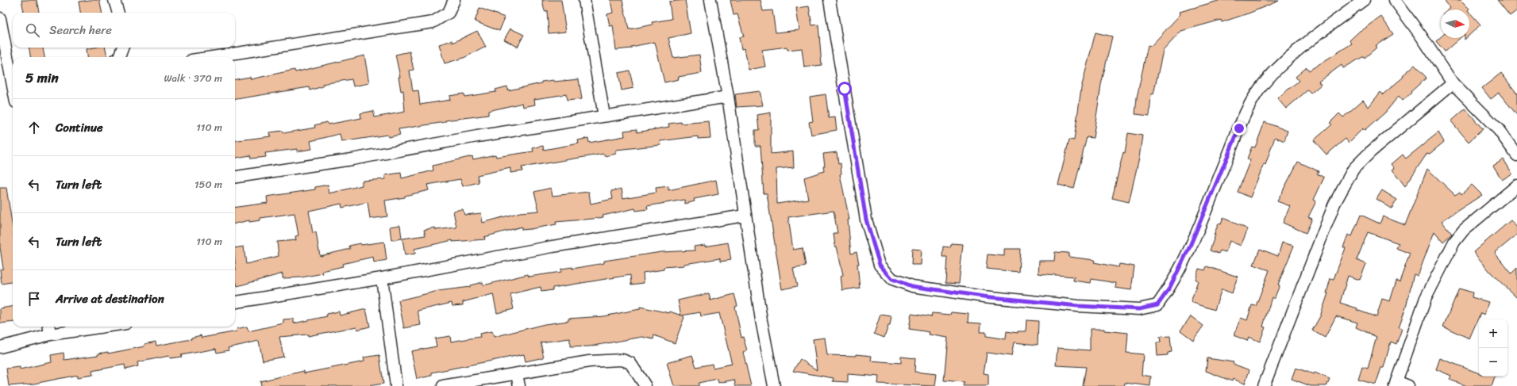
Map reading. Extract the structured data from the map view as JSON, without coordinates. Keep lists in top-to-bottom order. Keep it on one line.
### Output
{"north":"right","page":{"search":"Search here","heading":["5 min","Walk · 370 m"],"list":[["Continue","110 m"],["Turn left","150 m"],["Turn left","110 m"],"Arrive at destination"],"map_buttons":["+","−"]}}
